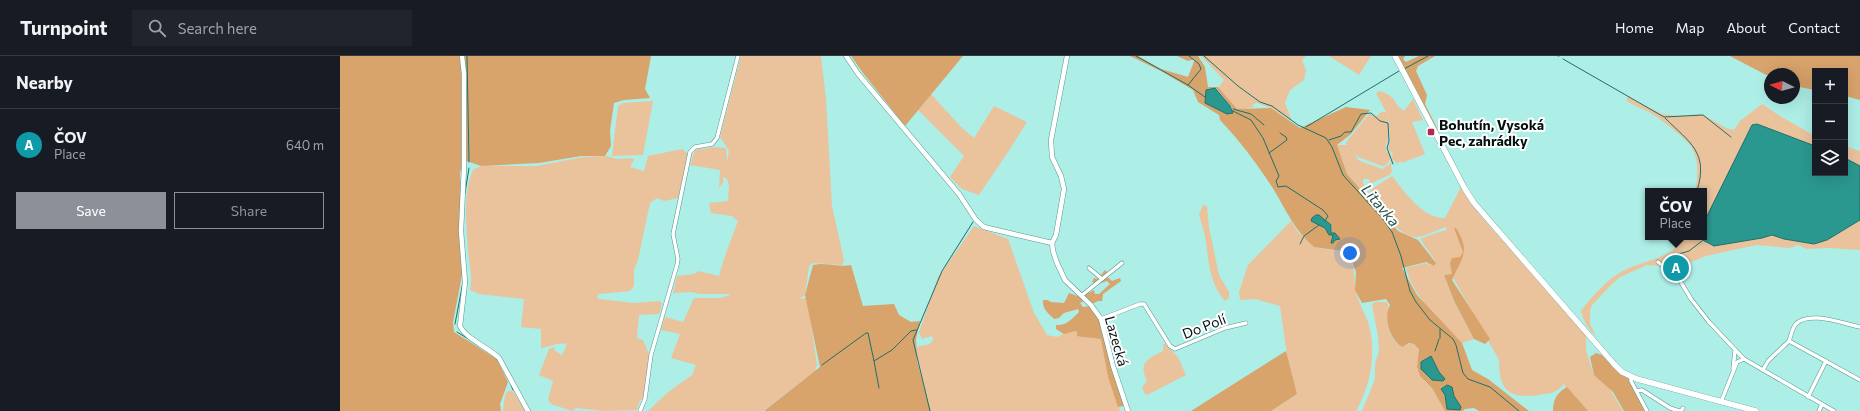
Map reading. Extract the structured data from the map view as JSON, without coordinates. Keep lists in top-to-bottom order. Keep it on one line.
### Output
{"streets":{"street":["Do Polí","Lazecká"]},"crossings":[["Do Polí","Lazecká"]],"water":["Litavka"],"places":{"transit":["Bohutín, Vysoká Pec, zahrádky"]},"north":"left","page":{"header":"Turnpoint","search":"Search here","nav":["Home","Map","About","Contact"],"heading":"Nearby","map_buttons":["+","−"],"list":[{"mark":"A","name":"ČOV","note":"Place","value":"640 m"}],"buttons":["Save","Share"],"popup":["ČOV","Place"],"pins":"A"}}
